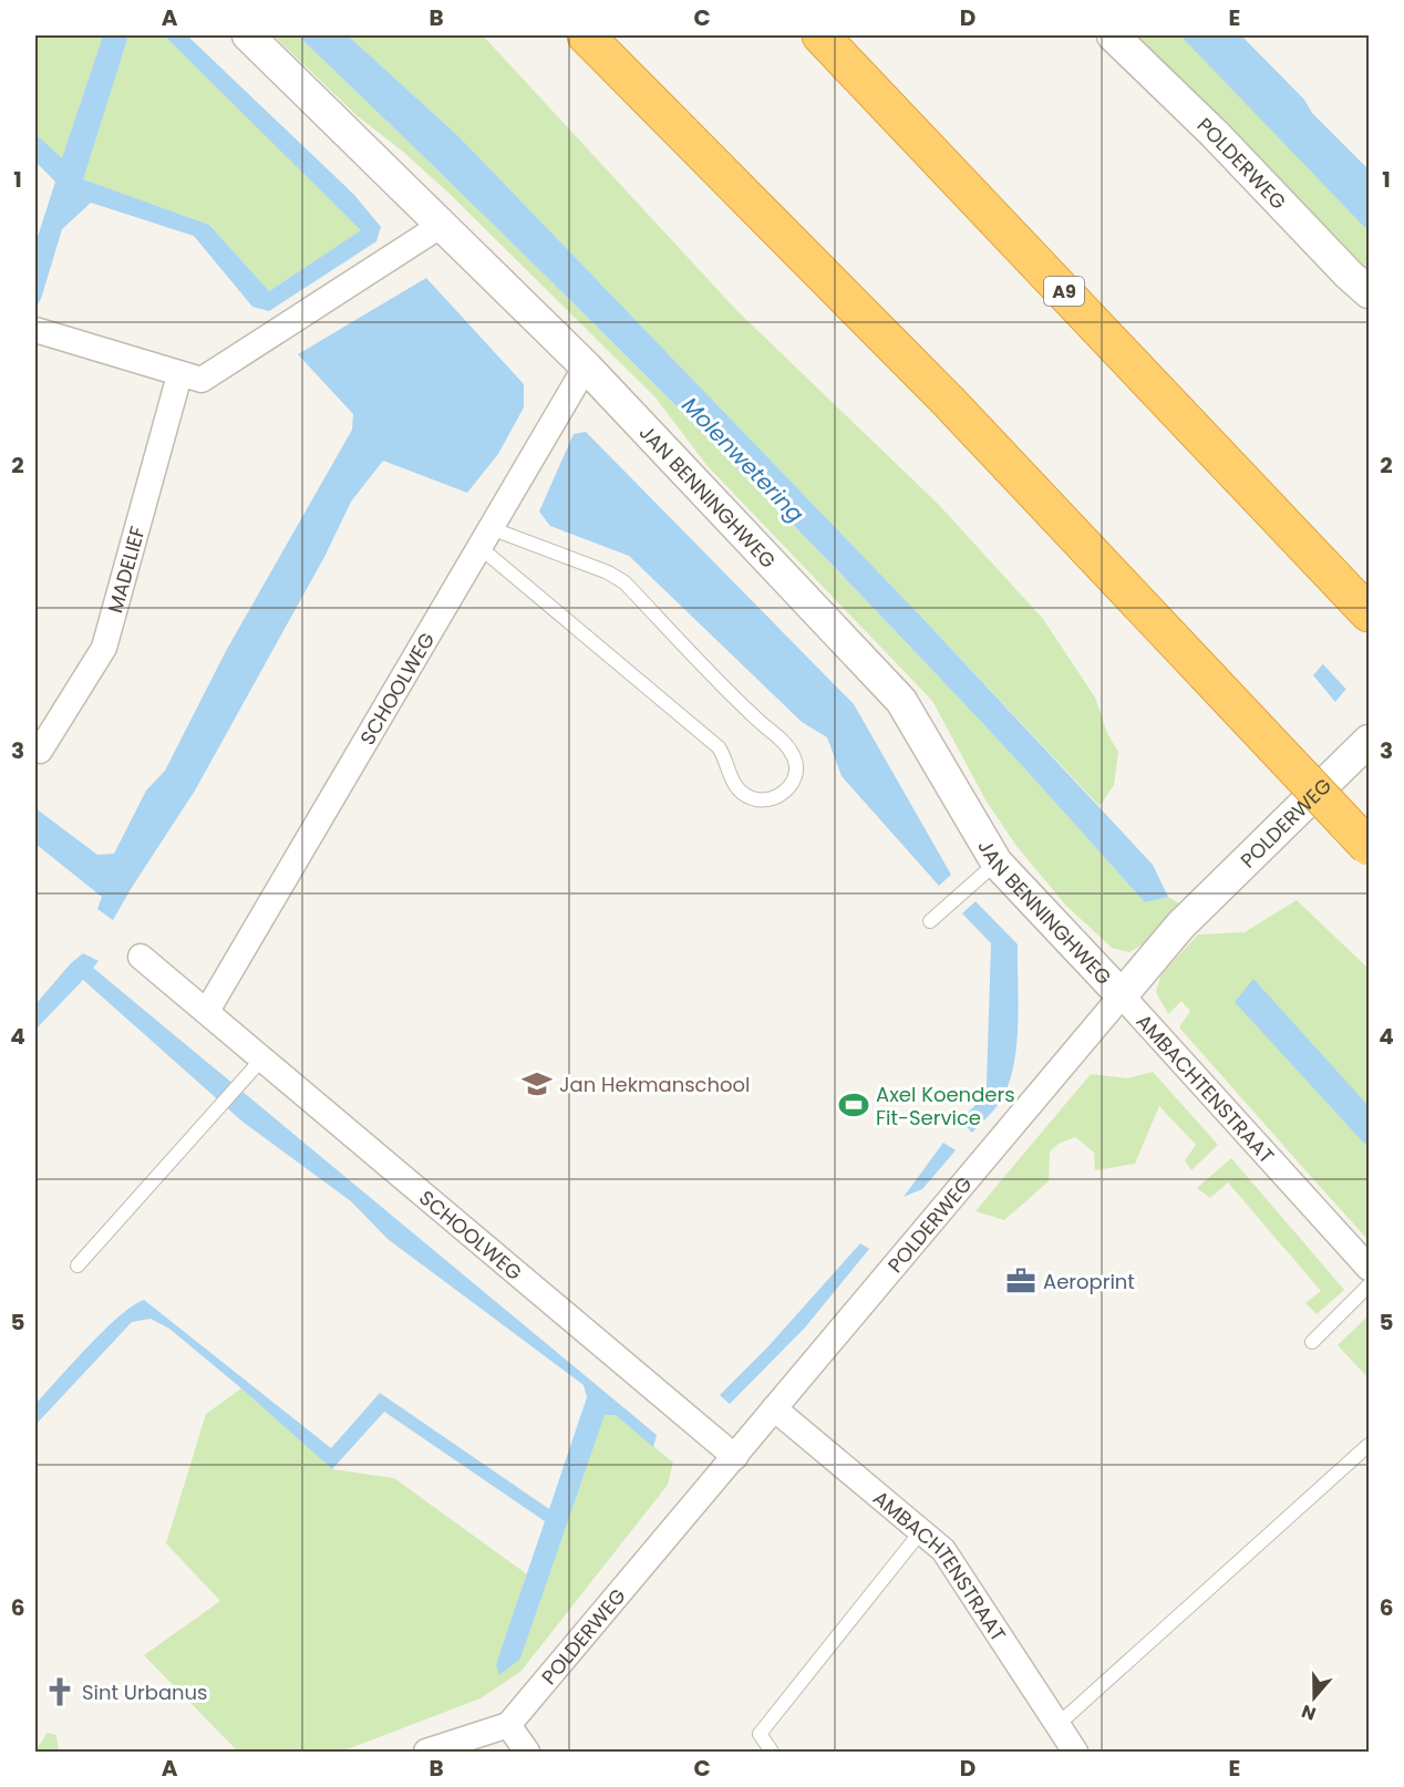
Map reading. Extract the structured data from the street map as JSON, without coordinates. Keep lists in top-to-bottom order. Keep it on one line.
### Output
{"streets":{"highway":["A9"],"street":["POLDERWEG","JAN BENNINGHWEG","MADELIEF","SCHOOLWEG","AMBACHTENSTRAAT"]},"crossings":[["POLDERWEG","JAN BENNINGHWEG"],["POLDERWEG","SCHOOLWEG"],["POLDERWEG","AMBACHTENSTRAAT"],["JAN BENNINGHWEG","SCHOOLWEG"],["JAN BENNINGHWEG","AMBACHTENSTRAAT"]],"water":["Molenwetering"],"places":{"school or university":["Jan Hekmanschool"],"sports":["Axel Koenders Fit-Service"],"office":["Aeroprint"],"church":["Sint Urbanus"]},"north":"bottom","grid":{"columns":["A","B","C","D","E"],"rows":["1","2","3","4","5","6"]}}
